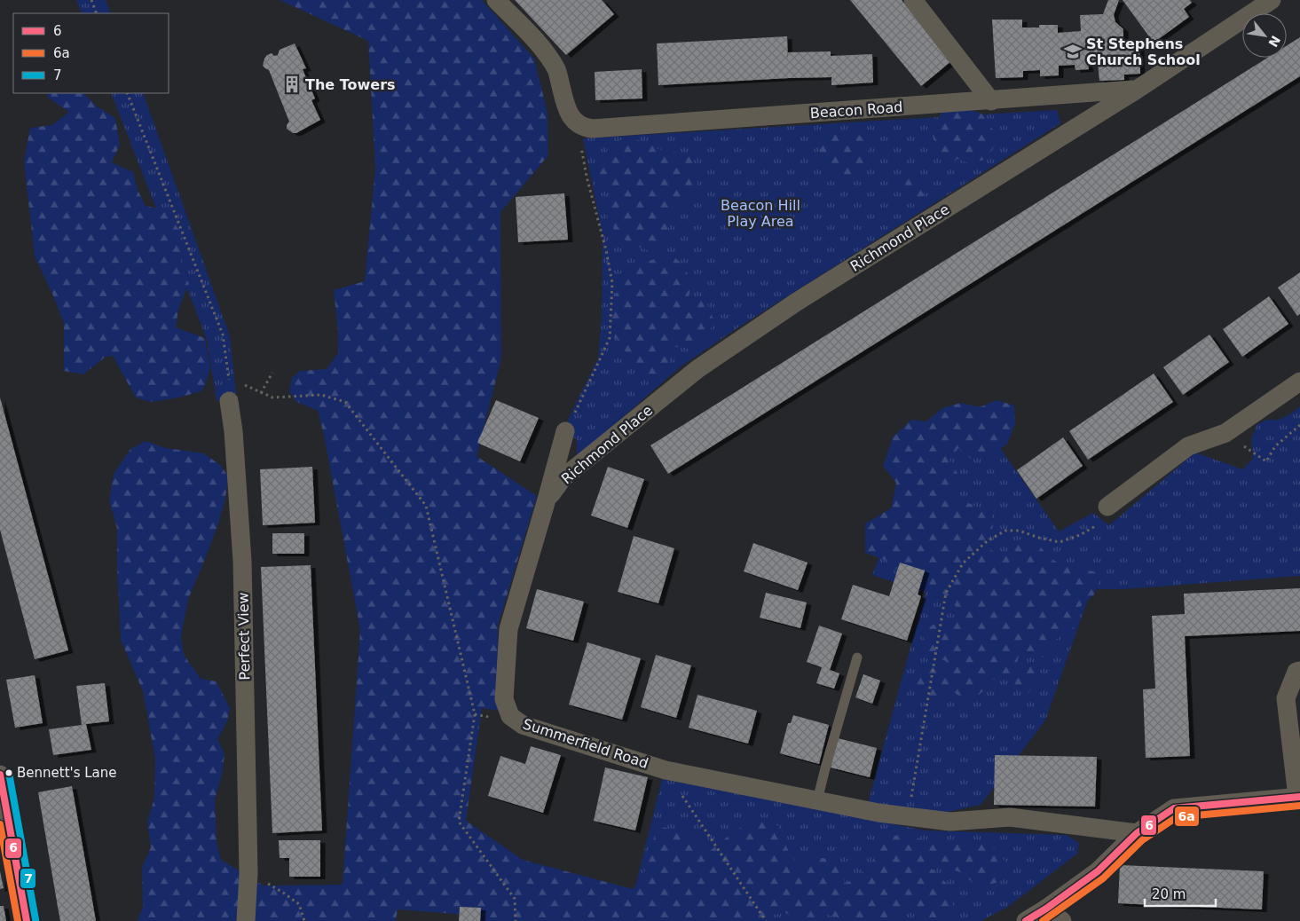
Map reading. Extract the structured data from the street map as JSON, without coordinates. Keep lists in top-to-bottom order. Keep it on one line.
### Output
{"streets":{"street":["Beacon Road","Richmond Place","Perfect View","Summerfield Road"]},"crossings":[["Beacon Road","Richmond Place"],["Richmond Place","Summerfield Road"]],"parks":["Beacon Hill Play Area"],"places":{"school or university":["St Stephens Church School"],"building":["The Towers"],"other":["Bennett's Lane"]},"lines":["transit line 7","transit line 6","transit line 6a"],"legend":["6","6a","7"],"scale_bar":"20 m","north":"bottom right"}
